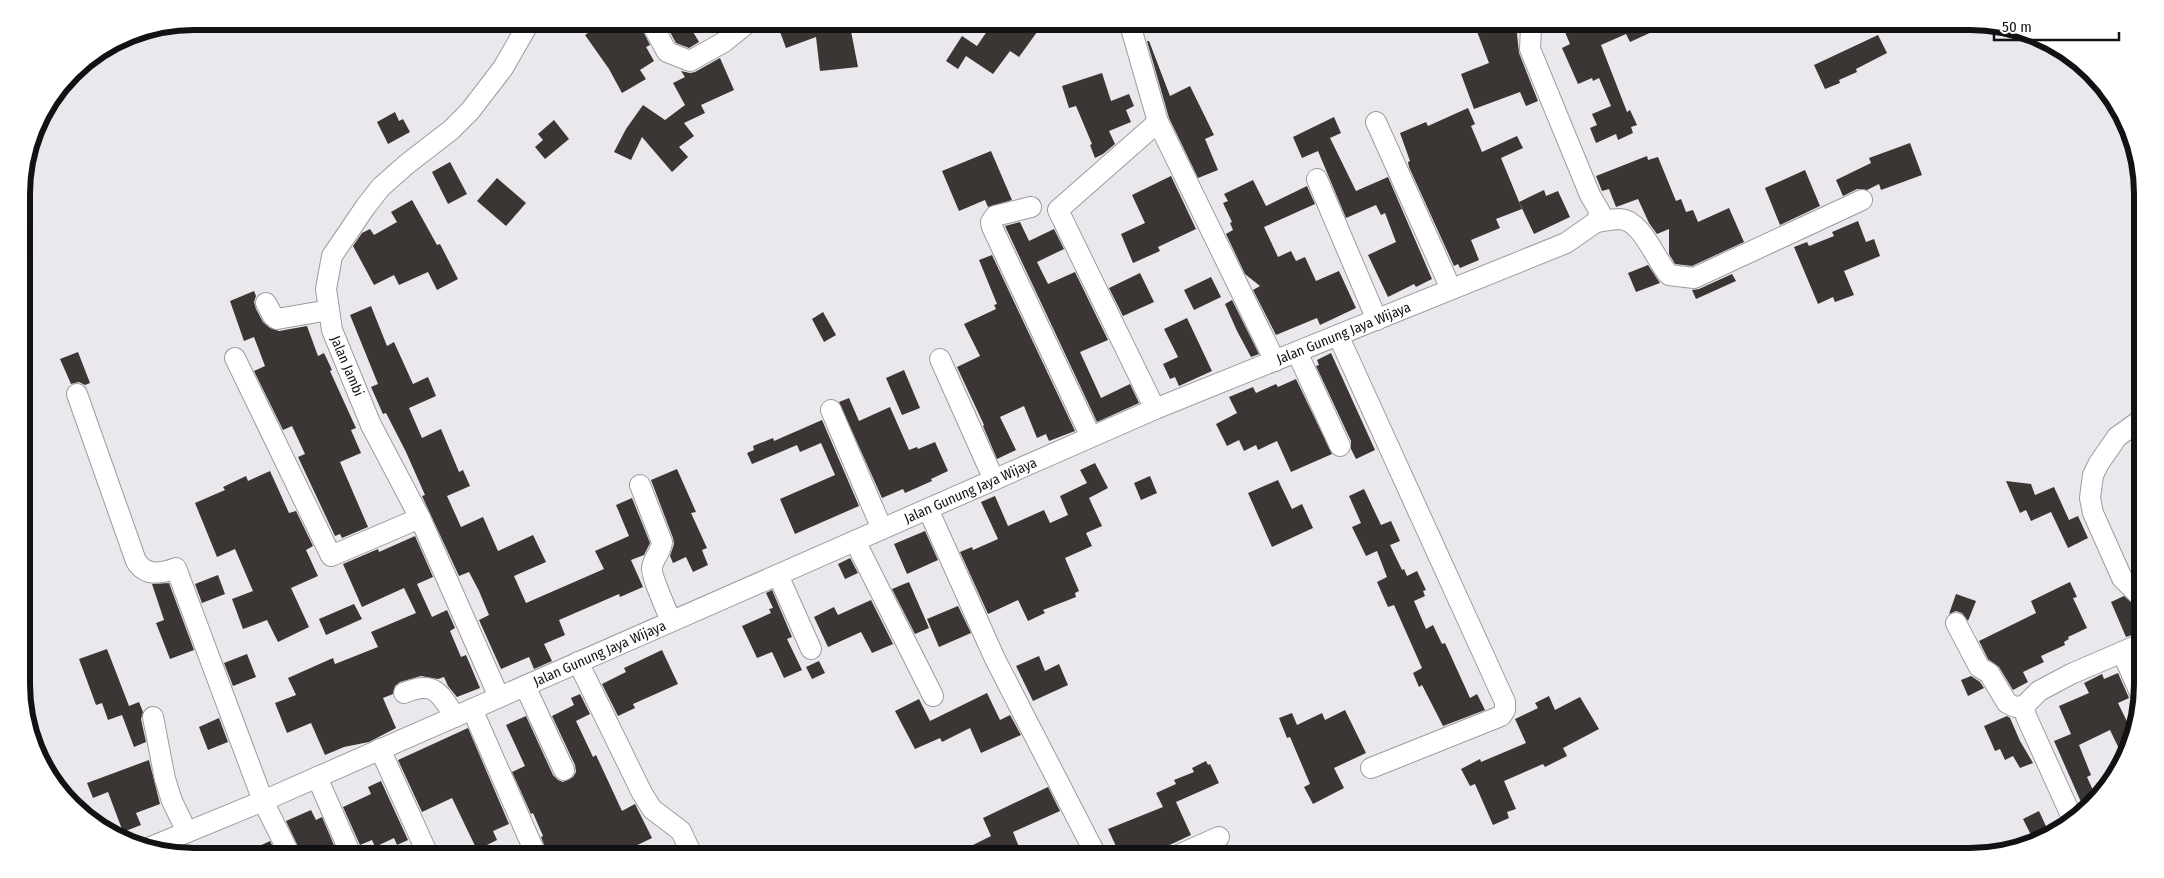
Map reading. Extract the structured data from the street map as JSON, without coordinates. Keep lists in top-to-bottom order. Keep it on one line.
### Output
{"streets":{"street":["Jalan Gunung Jaya Wijaya","Jalan Jambi"]},"crossings":[["Jalan Gunung Jaya Wijaya","Jalan Jambi"]],"scale_bar":"50 m"}
